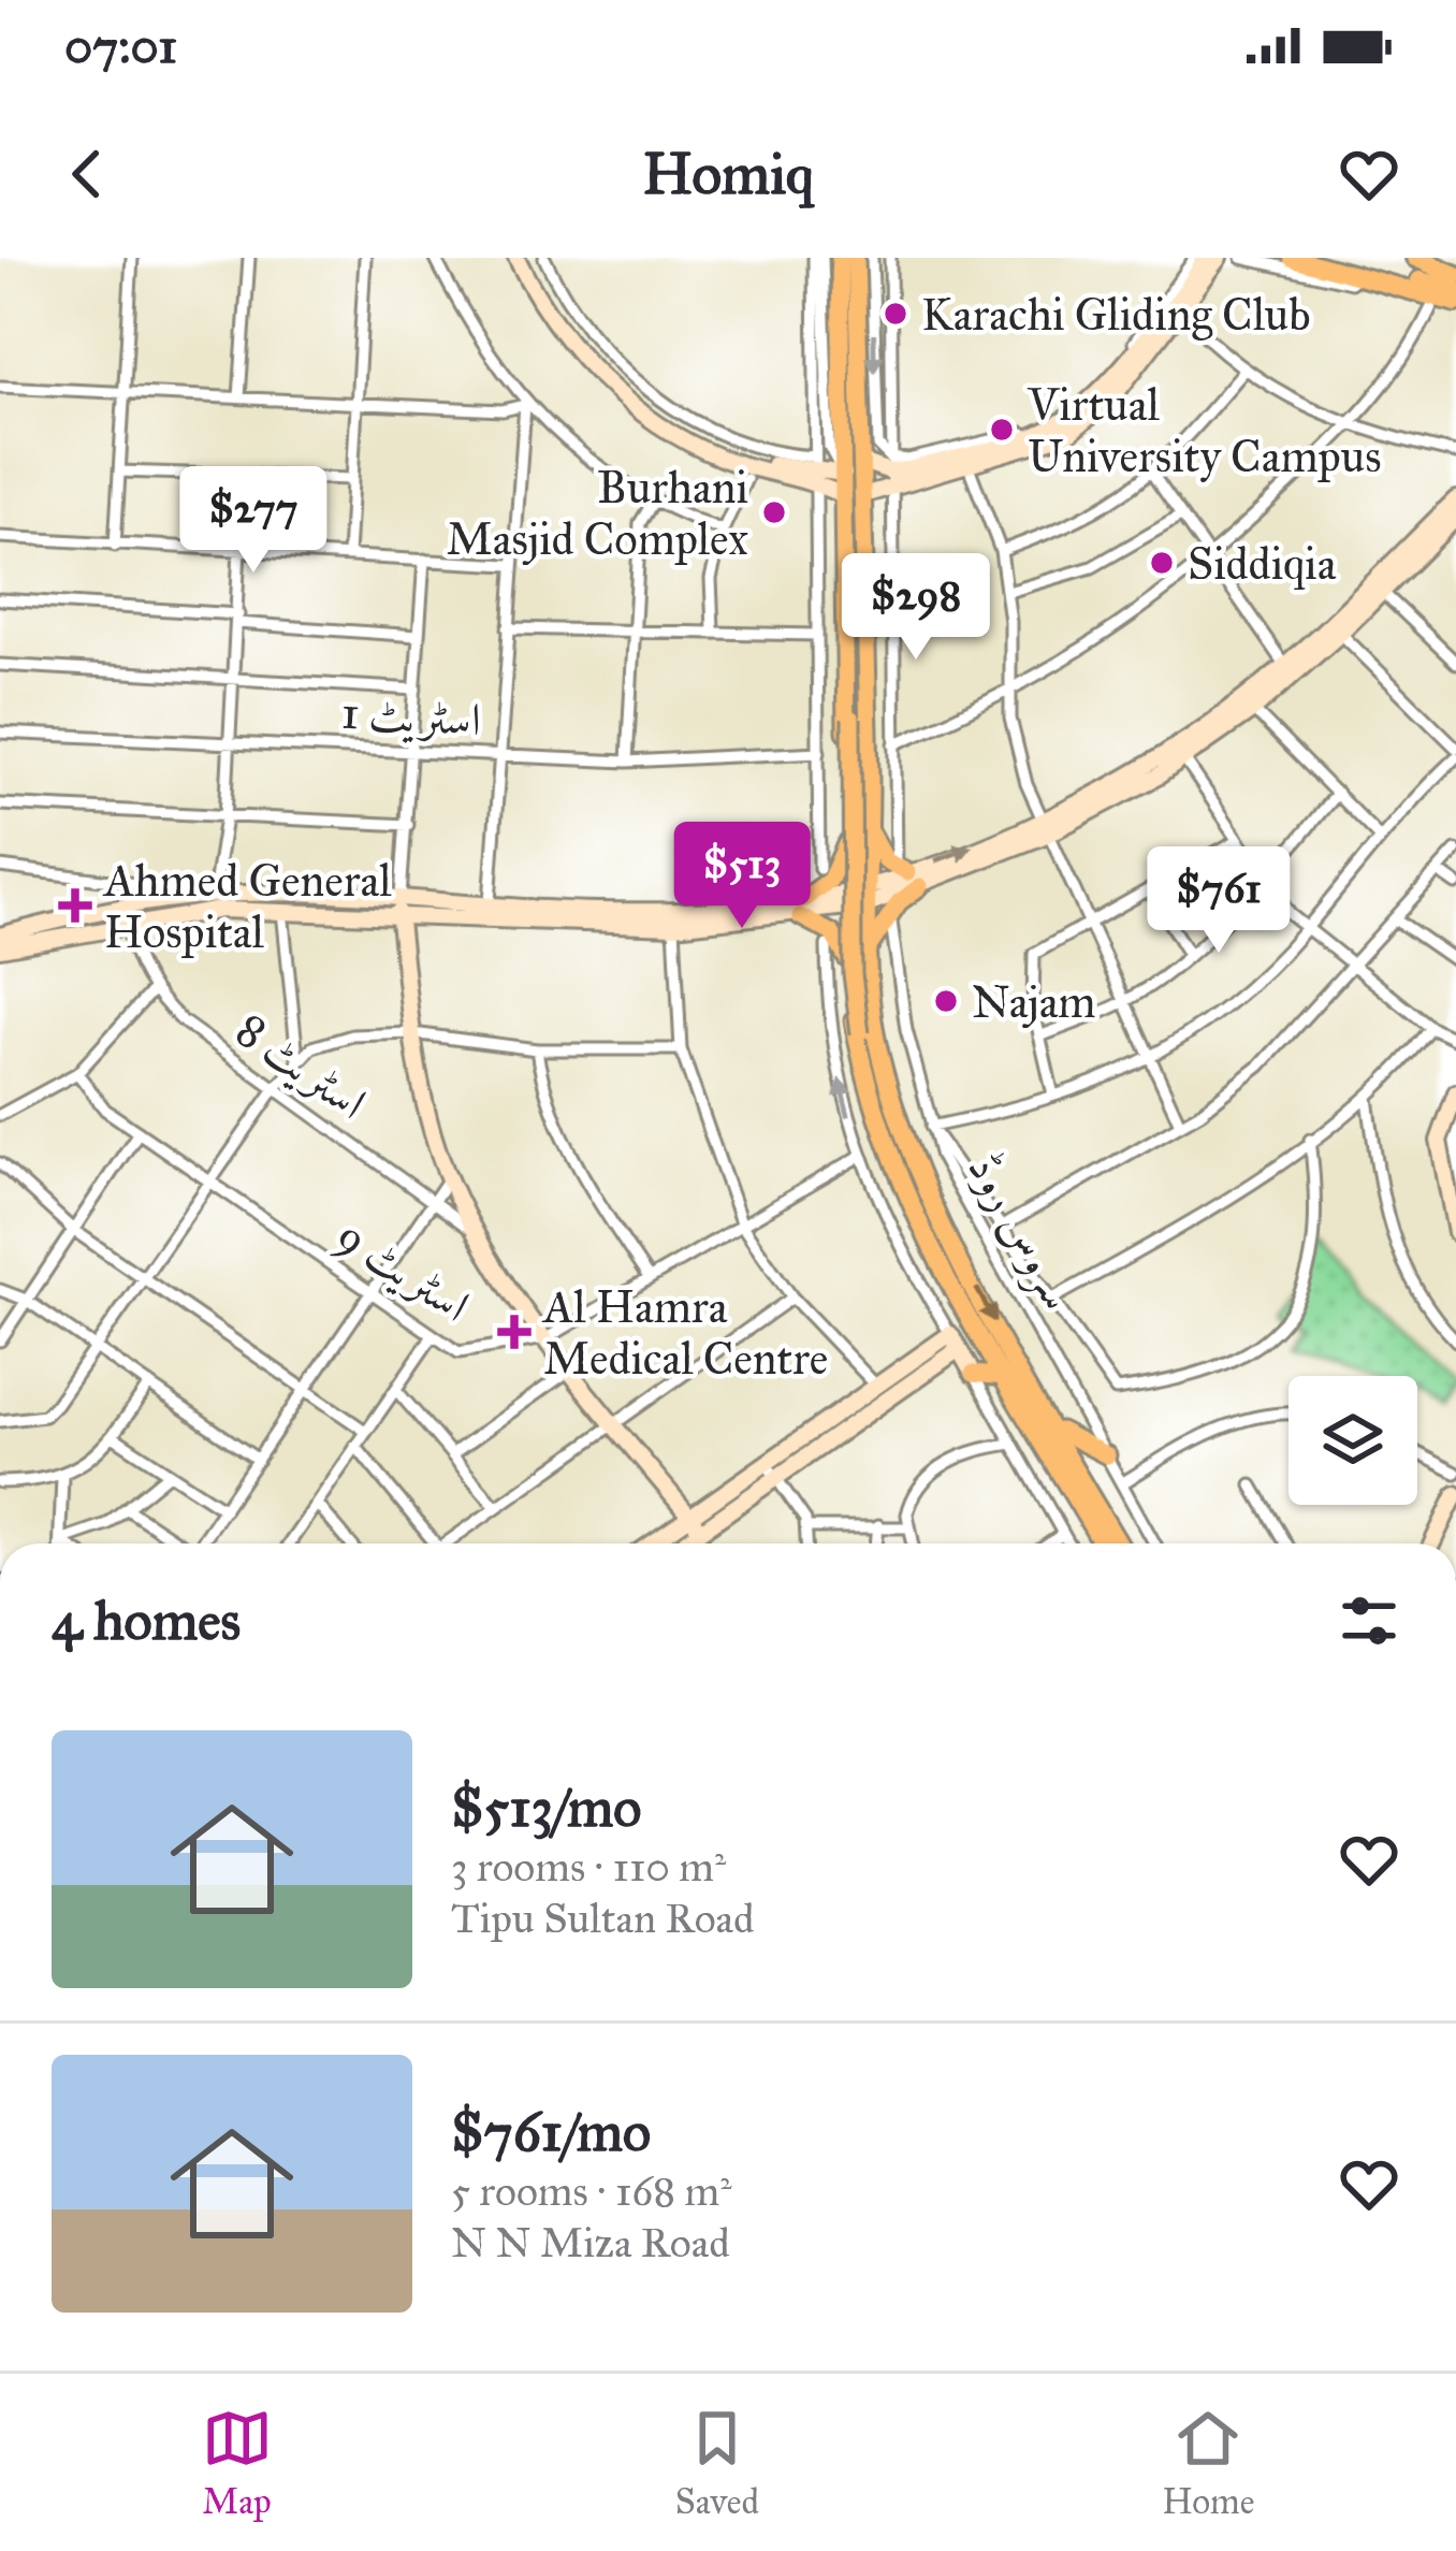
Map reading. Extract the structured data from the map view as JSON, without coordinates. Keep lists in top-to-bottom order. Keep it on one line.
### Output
{"streets":{"street":["اسٹریٹ 1","اسٹریٹ 8","سروس روڈ","اسٹریٹ 9"]},"places":{"other":["Karachi Gliding Club","Virtual University Campus","Burhani Masjid Complex","Siddiqia","Najam"],"health":["Ahmed General Hospital","Al Hamra Medical Centre"]},"page":{"status":"07:01","header":"Homiq","price":["$277","$298","$513","$761"],"heading":"4 homes","list":[{"name":"$513/mo","note":"3 rooms · 110 m² · Tipu Sultan Road"},{"name":"$761/mo","note":"5 rooms · 168 m² · N N Miza Road"}],"tabs":["Map","Saved","Home"]}}
